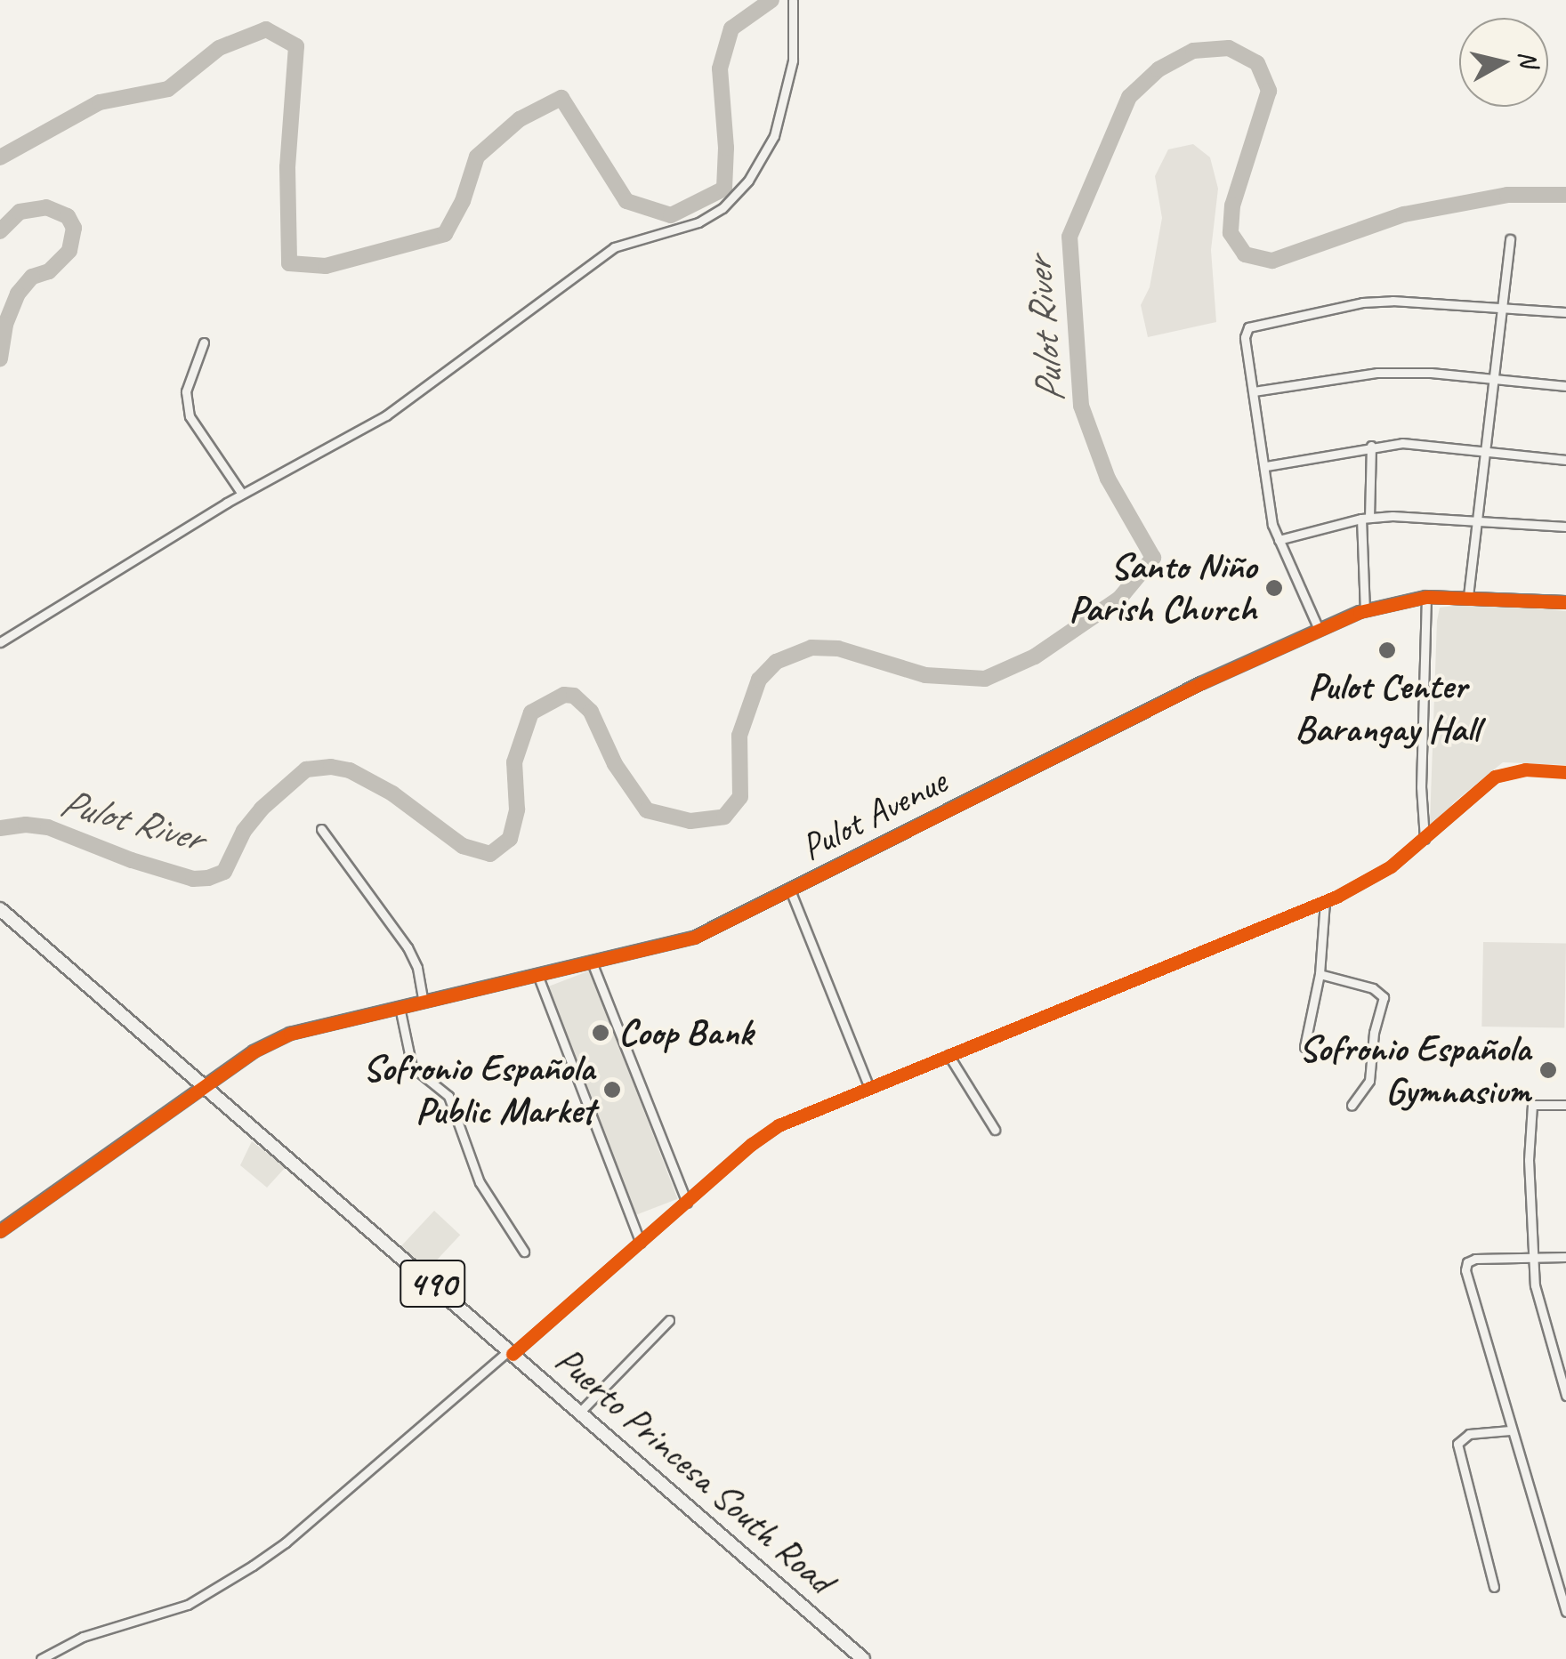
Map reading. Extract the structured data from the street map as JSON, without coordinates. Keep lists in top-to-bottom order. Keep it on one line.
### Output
{"streets":{"main road":["490","Puerto Princesa South Road"],"street":["Pulot Avenue"]},"crossings":[["Pulot Avenue","Puerto Princesa South Road"]],"water":["Pulot River"],"places":["Santo Niño Parish Church","Pulot Center Barangay Hall","Coop Bank","Sofronio Española Gymnasium","Sofronio Española Public Market"],"north":"right"}
